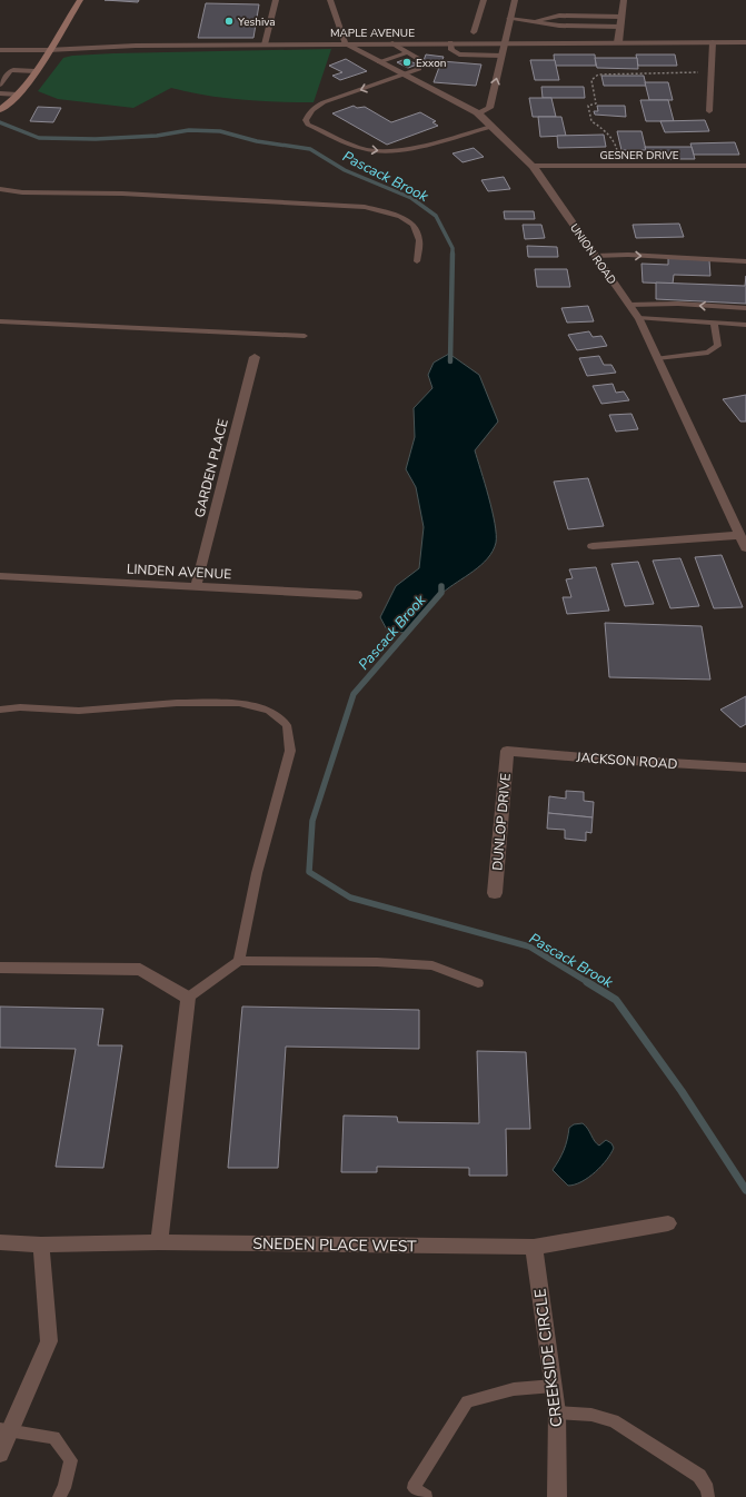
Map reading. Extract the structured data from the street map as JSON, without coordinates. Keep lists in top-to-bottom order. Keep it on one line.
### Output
{"streets":{"street":["MAPLE AVENUE","GESNER DRIVE","UNION ROAD","GARDEN PLACE","LINDEN AVENUE","JACKSON ROAD","DUNLOP DRIVE","SNEDEN PLACE WEST","CREEKSIDE CIRCLE"]},"crossings":[["MAPLE AVENUE","UNION ROAD"],["GESNER DRIVE","UNION ROAD"],["GARDEN PLACE","LINDEN AVENUE"],["JACKSON ROAD","DUNLOP DRIVE"],["SNEDEN PLACE WEST","CREEKSIDE CIRCLE"]],"water":["Pascack Brook"],"places":["Yeshiva","Exxon"]}
